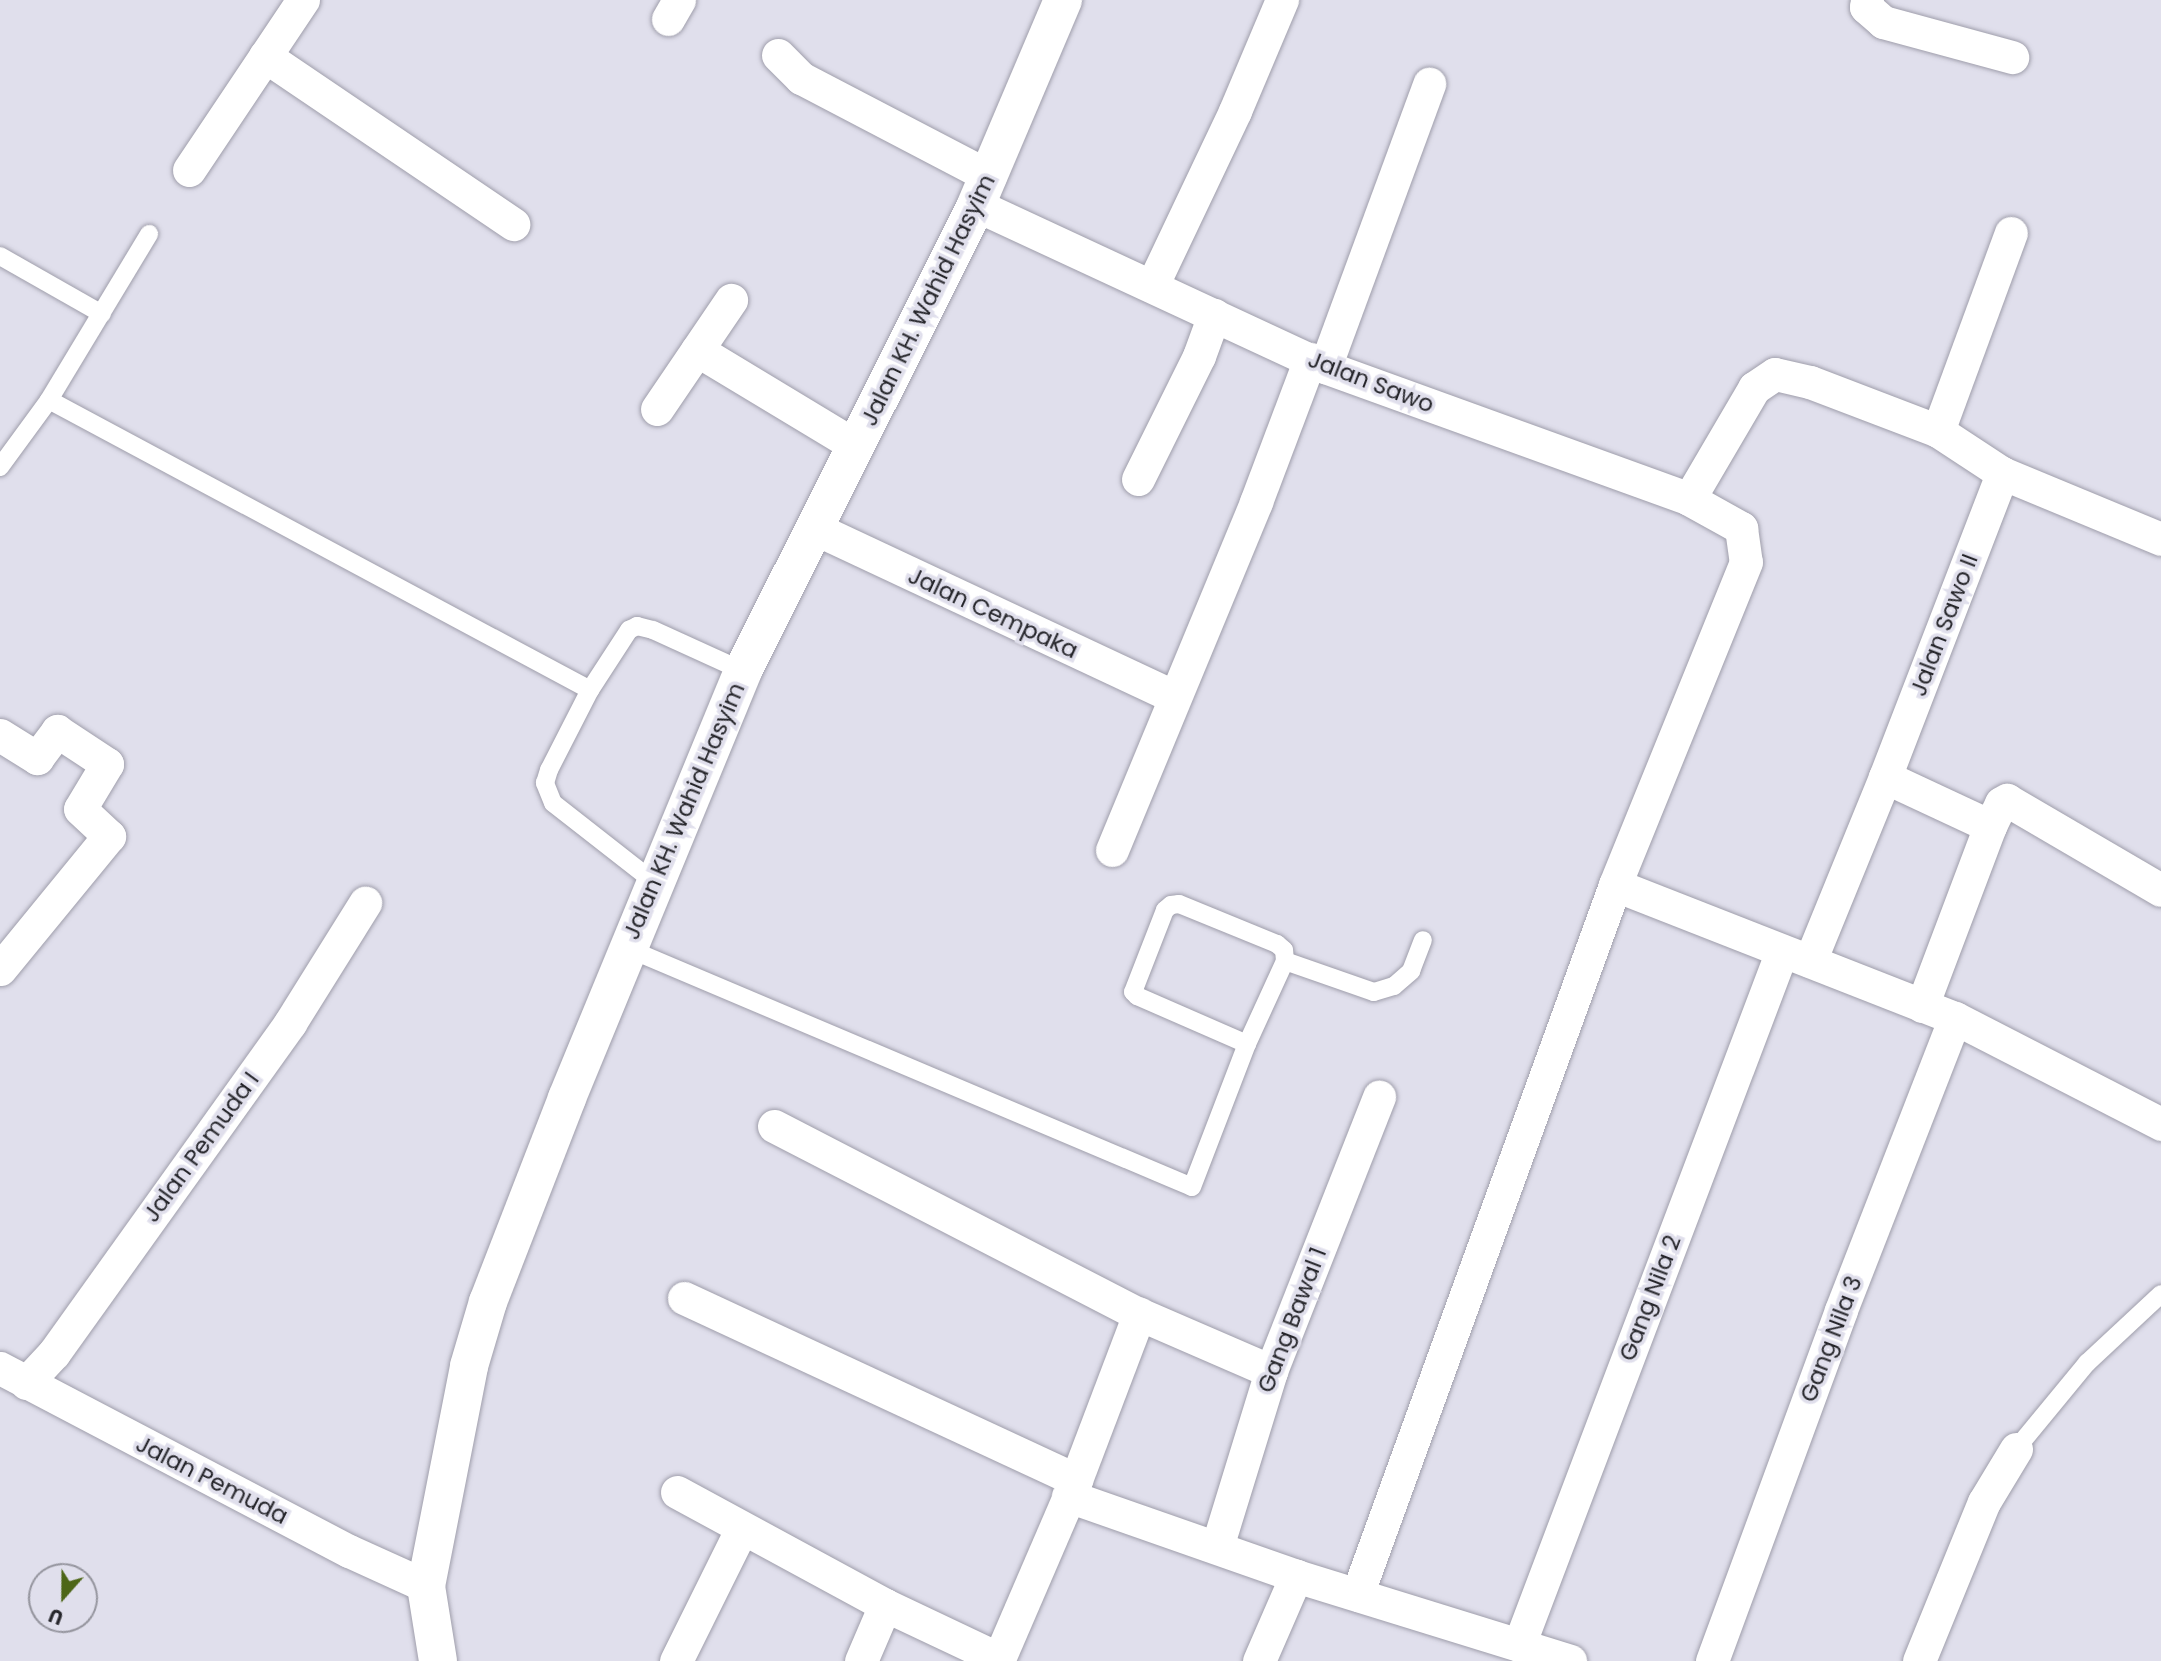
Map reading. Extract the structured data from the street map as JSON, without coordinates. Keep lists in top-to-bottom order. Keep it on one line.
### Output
{"streets":{"street":["Jalan KH. Wahid Hasyim","Jalan Sawo","Jalan Cempaka","Jalan Sawo II","Jalan Pemuda I","Gang Nila 2","Gang Bawal 1","Gang Nila 3","Jalan Pemuda"]},"crossings":[["Jalan KH. Wahid Hasyim","Jalan Sawo"],["Jalan KH. Wahid Hasyim","Jalan Cempaka"],["Jalan KH. Wahid Hasyim","Jalan Pemuda"],["Jalan Sawo II","Gang Nila 2"],["Jalan Pemuda I","Jalan Pemuda"]],"north":"bottom"}
